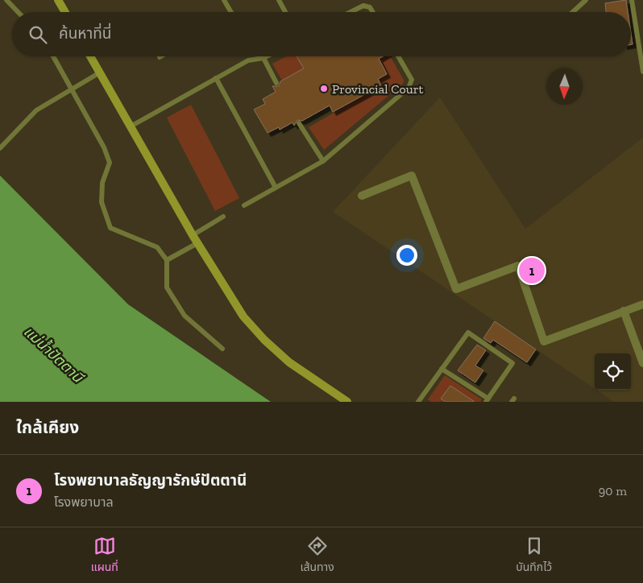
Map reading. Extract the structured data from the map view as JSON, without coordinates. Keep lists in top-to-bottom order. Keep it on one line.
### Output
{"water":["แม่น้ำปัตตานี"],"places":["Provincial Court"],"north":"bottom","page":{"search":"ค้นหาที่นี่","pins":"1","heading":"ใกล้เคียง","list":[{"mark":"1","name":"โรงพยาบาลธัญญารักษ์ปัตตานี","note":"โรงพยาบาล","value":"90 m"}],"nav":["แผนที่","เส้นทาง","บันทึกไว้"]}}
